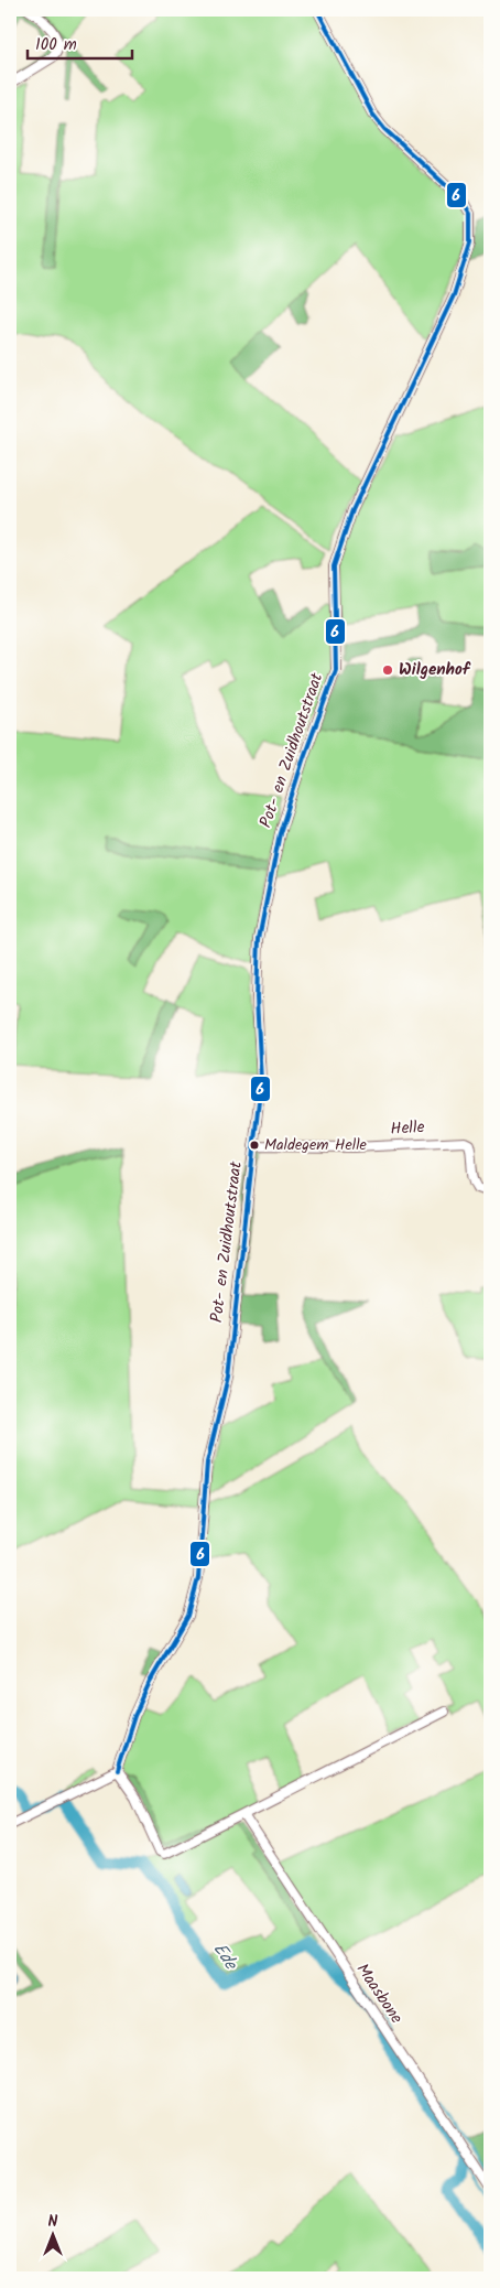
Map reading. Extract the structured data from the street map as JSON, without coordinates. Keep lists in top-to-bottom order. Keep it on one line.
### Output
{"streets":{"street":["Pot- en Zuidhoutstraat","Helle","Maasbone"]},"crossings":[["Pot- en Zuidhoutstraat","Helle"]],"water":["Ede"],"places":["Wilgenhof","Maldegem Helle"],"lines":["transit line 6"],"scale_bar":"100 m","north":"top"}
